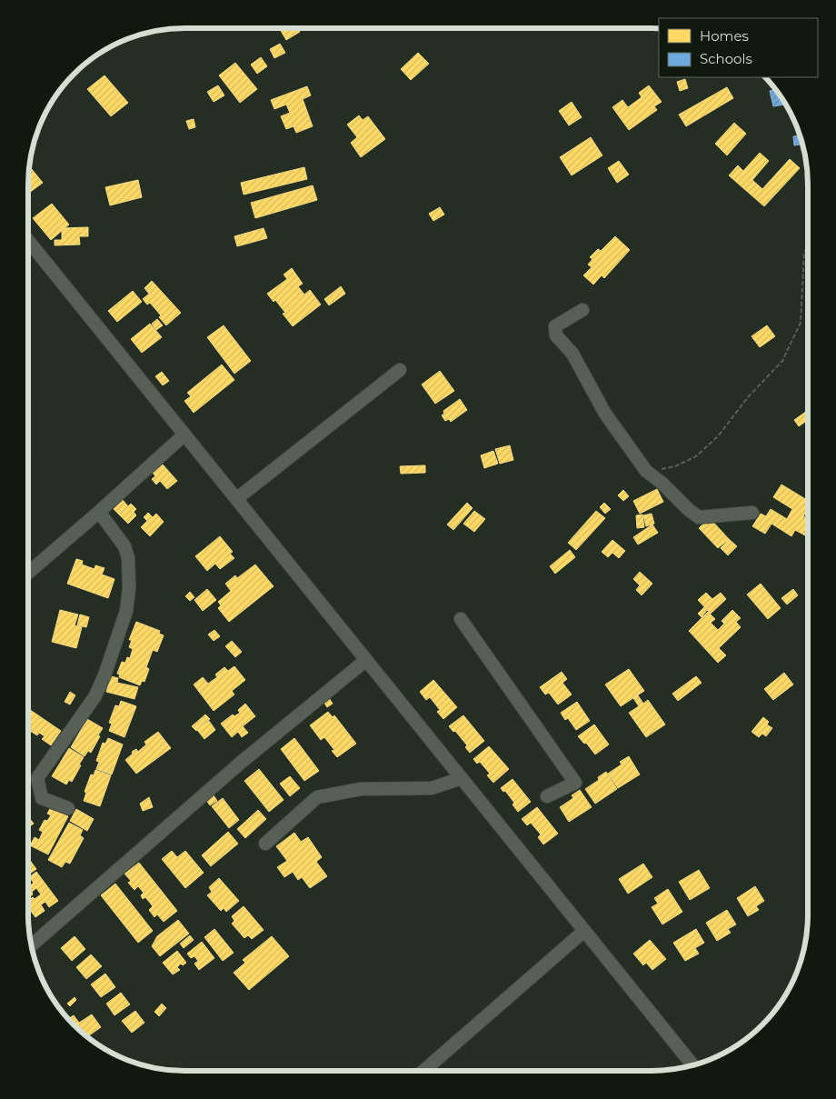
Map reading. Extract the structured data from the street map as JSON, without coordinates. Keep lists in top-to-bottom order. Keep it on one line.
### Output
{"legend":["Homes","Schools"]}
